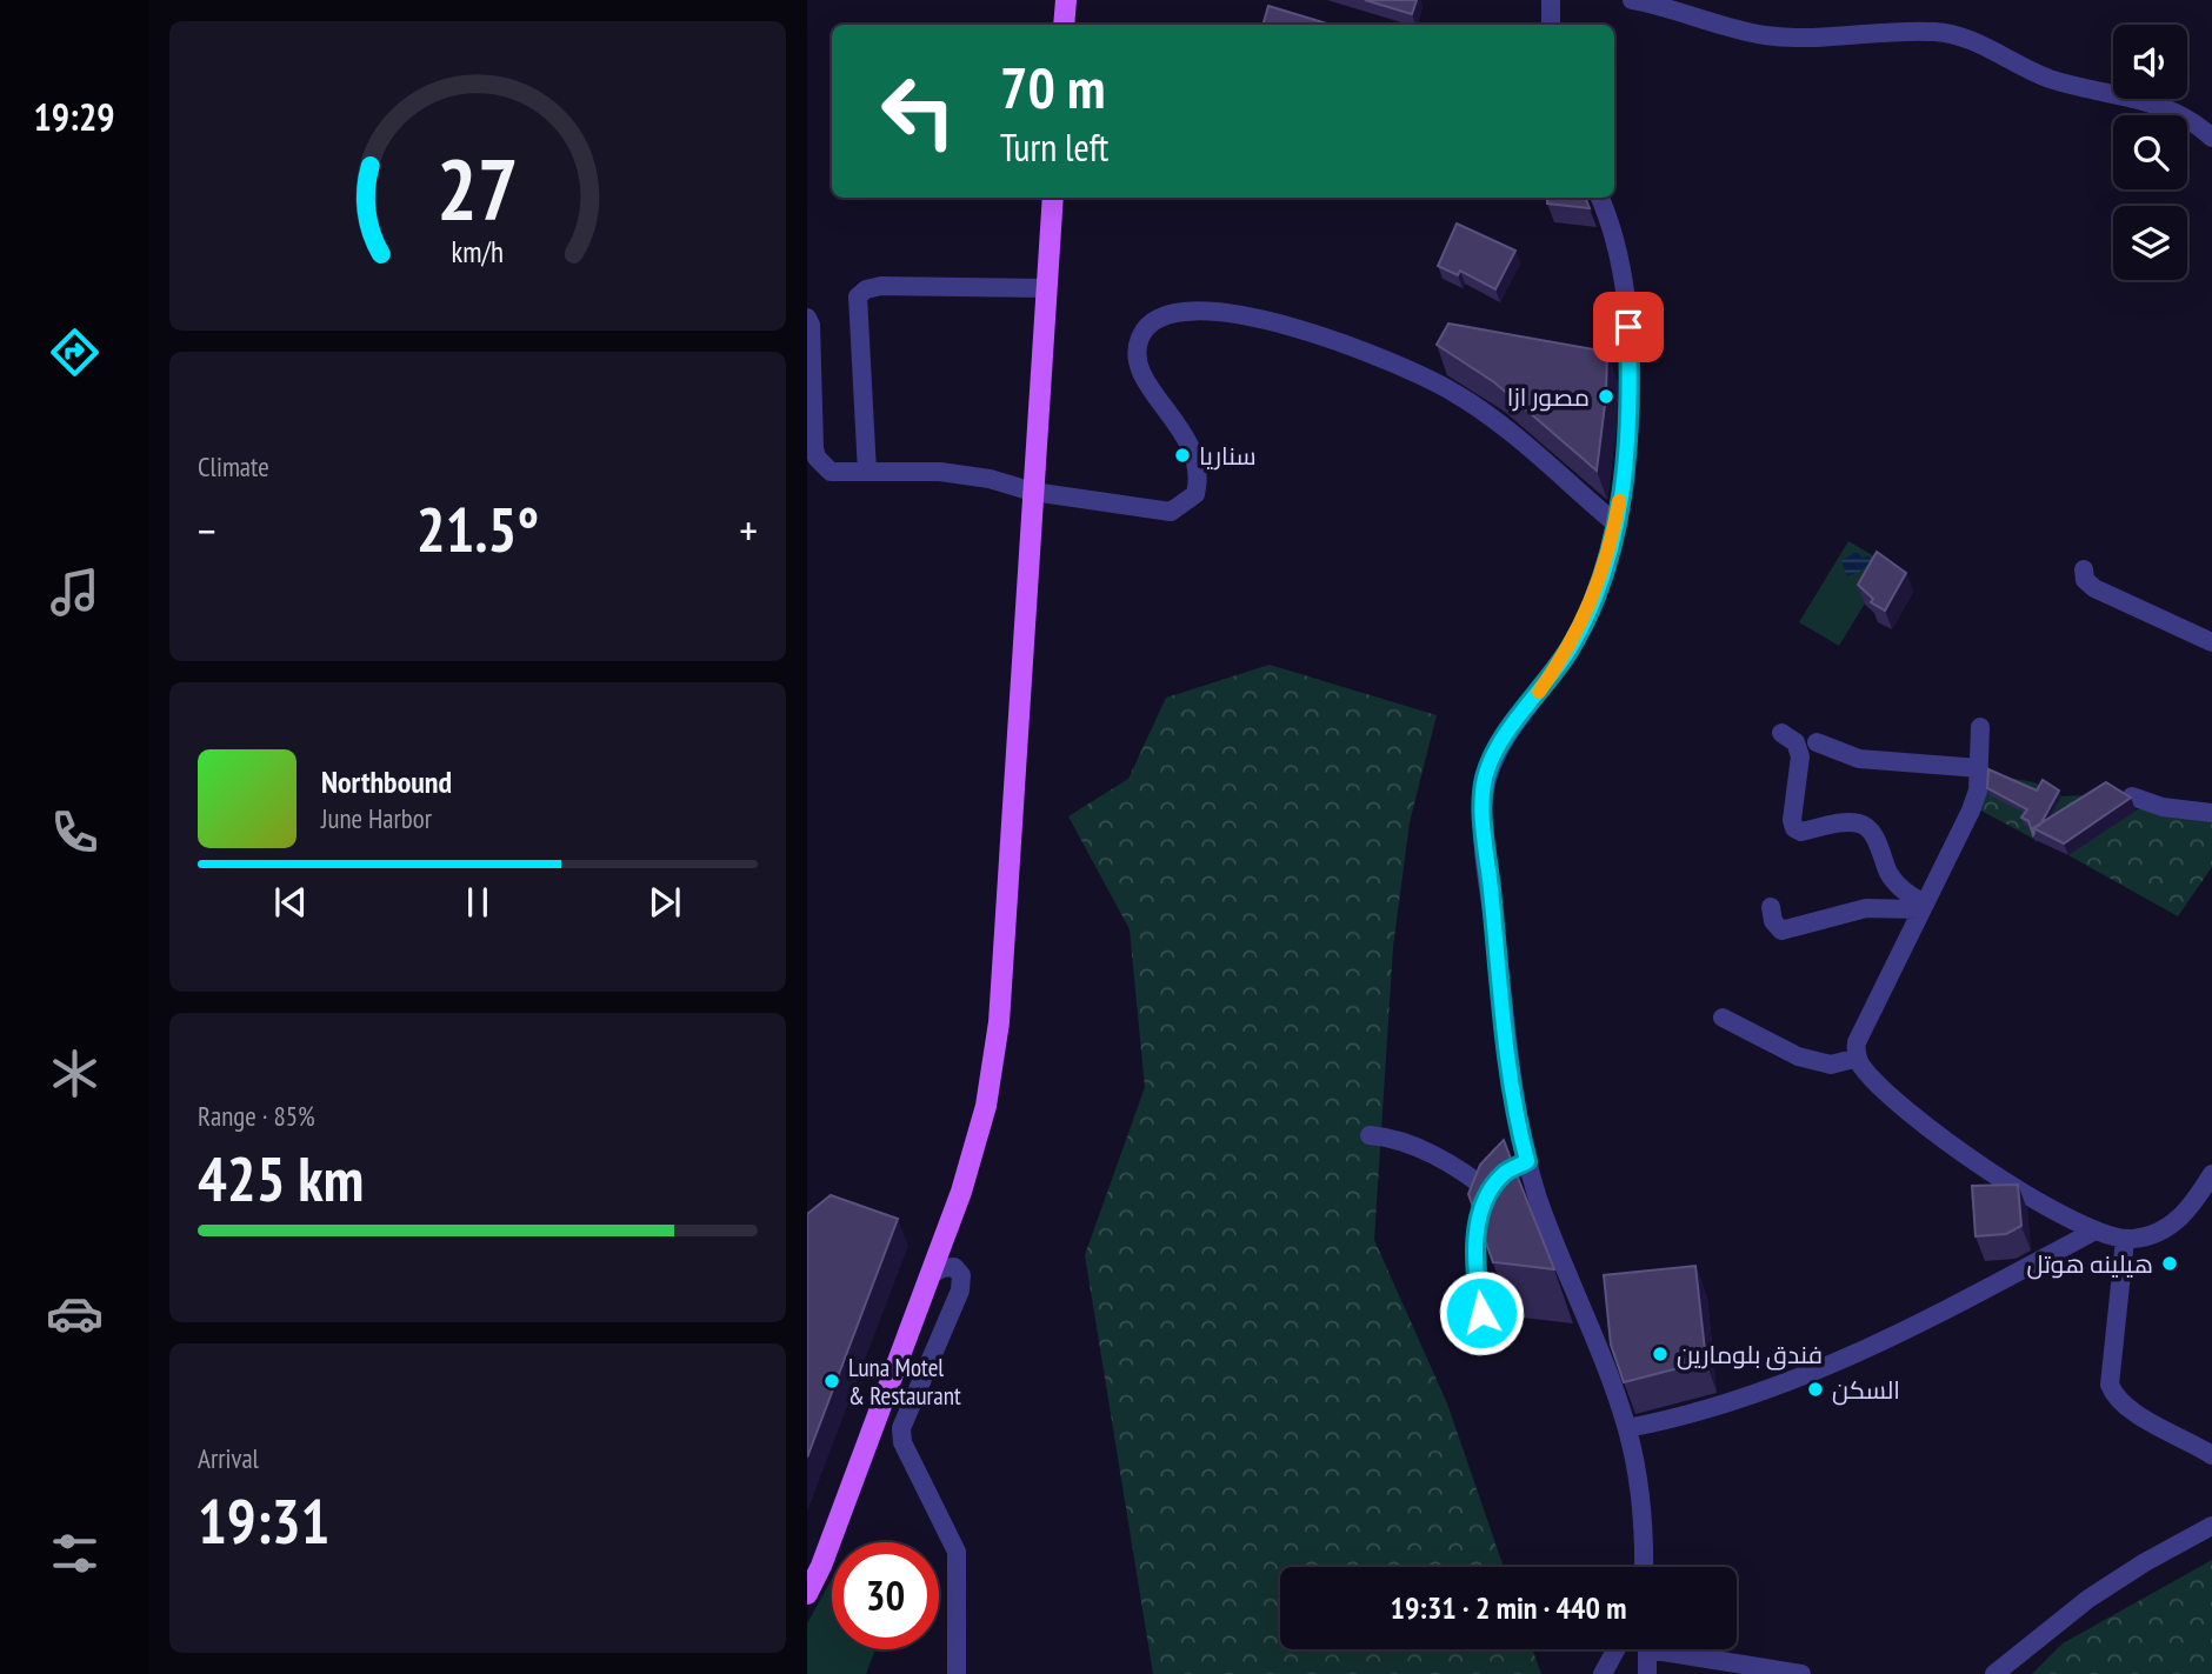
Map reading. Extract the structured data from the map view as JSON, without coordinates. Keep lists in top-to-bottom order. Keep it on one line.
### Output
{"places":["مصور ازا","سناريا","هيلينه هوتل","فندق بلومارين","Luna Motel & Restaurant","السكن"],"page":{"tabs":"19:29","turn":["70 m","Turn left"],"tile":["Climate",["Range · 85%","425 km"],["Arrival","19:31"]],"heat":["−","21.5°","+"],"song":["Northbound","June Harbor"],"limit":"30","trip":"19:31 · 2 min · 440 m","gauge":["27","km/h"]}}
